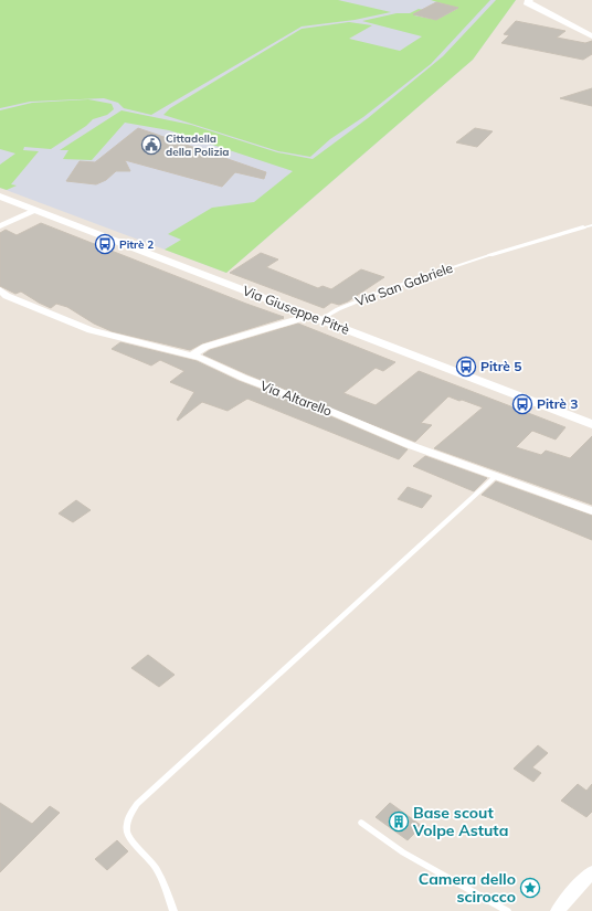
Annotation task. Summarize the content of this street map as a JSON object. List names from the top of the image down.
{
  "streets": {
    "street": ["Via San Gabriele", "Via Giuseppe Pitrè", "Via Altarello"]
  },
  "crossings": [
    ["Via San Gabriele", "Via Giuseppe Pitrè"],
    ["Via San Gabriele", "Via Altarello"]
  ],
  "places": {
    "public building": ["Cittadella della Polizia"],
    "bus stop": ["Pitrè 2", "Pitrè 5", "Pitrè 3"],
    "building": ["Base scout Volpe Astuta"],
    "place": ["Camera dello scirocco"]
  }
}
